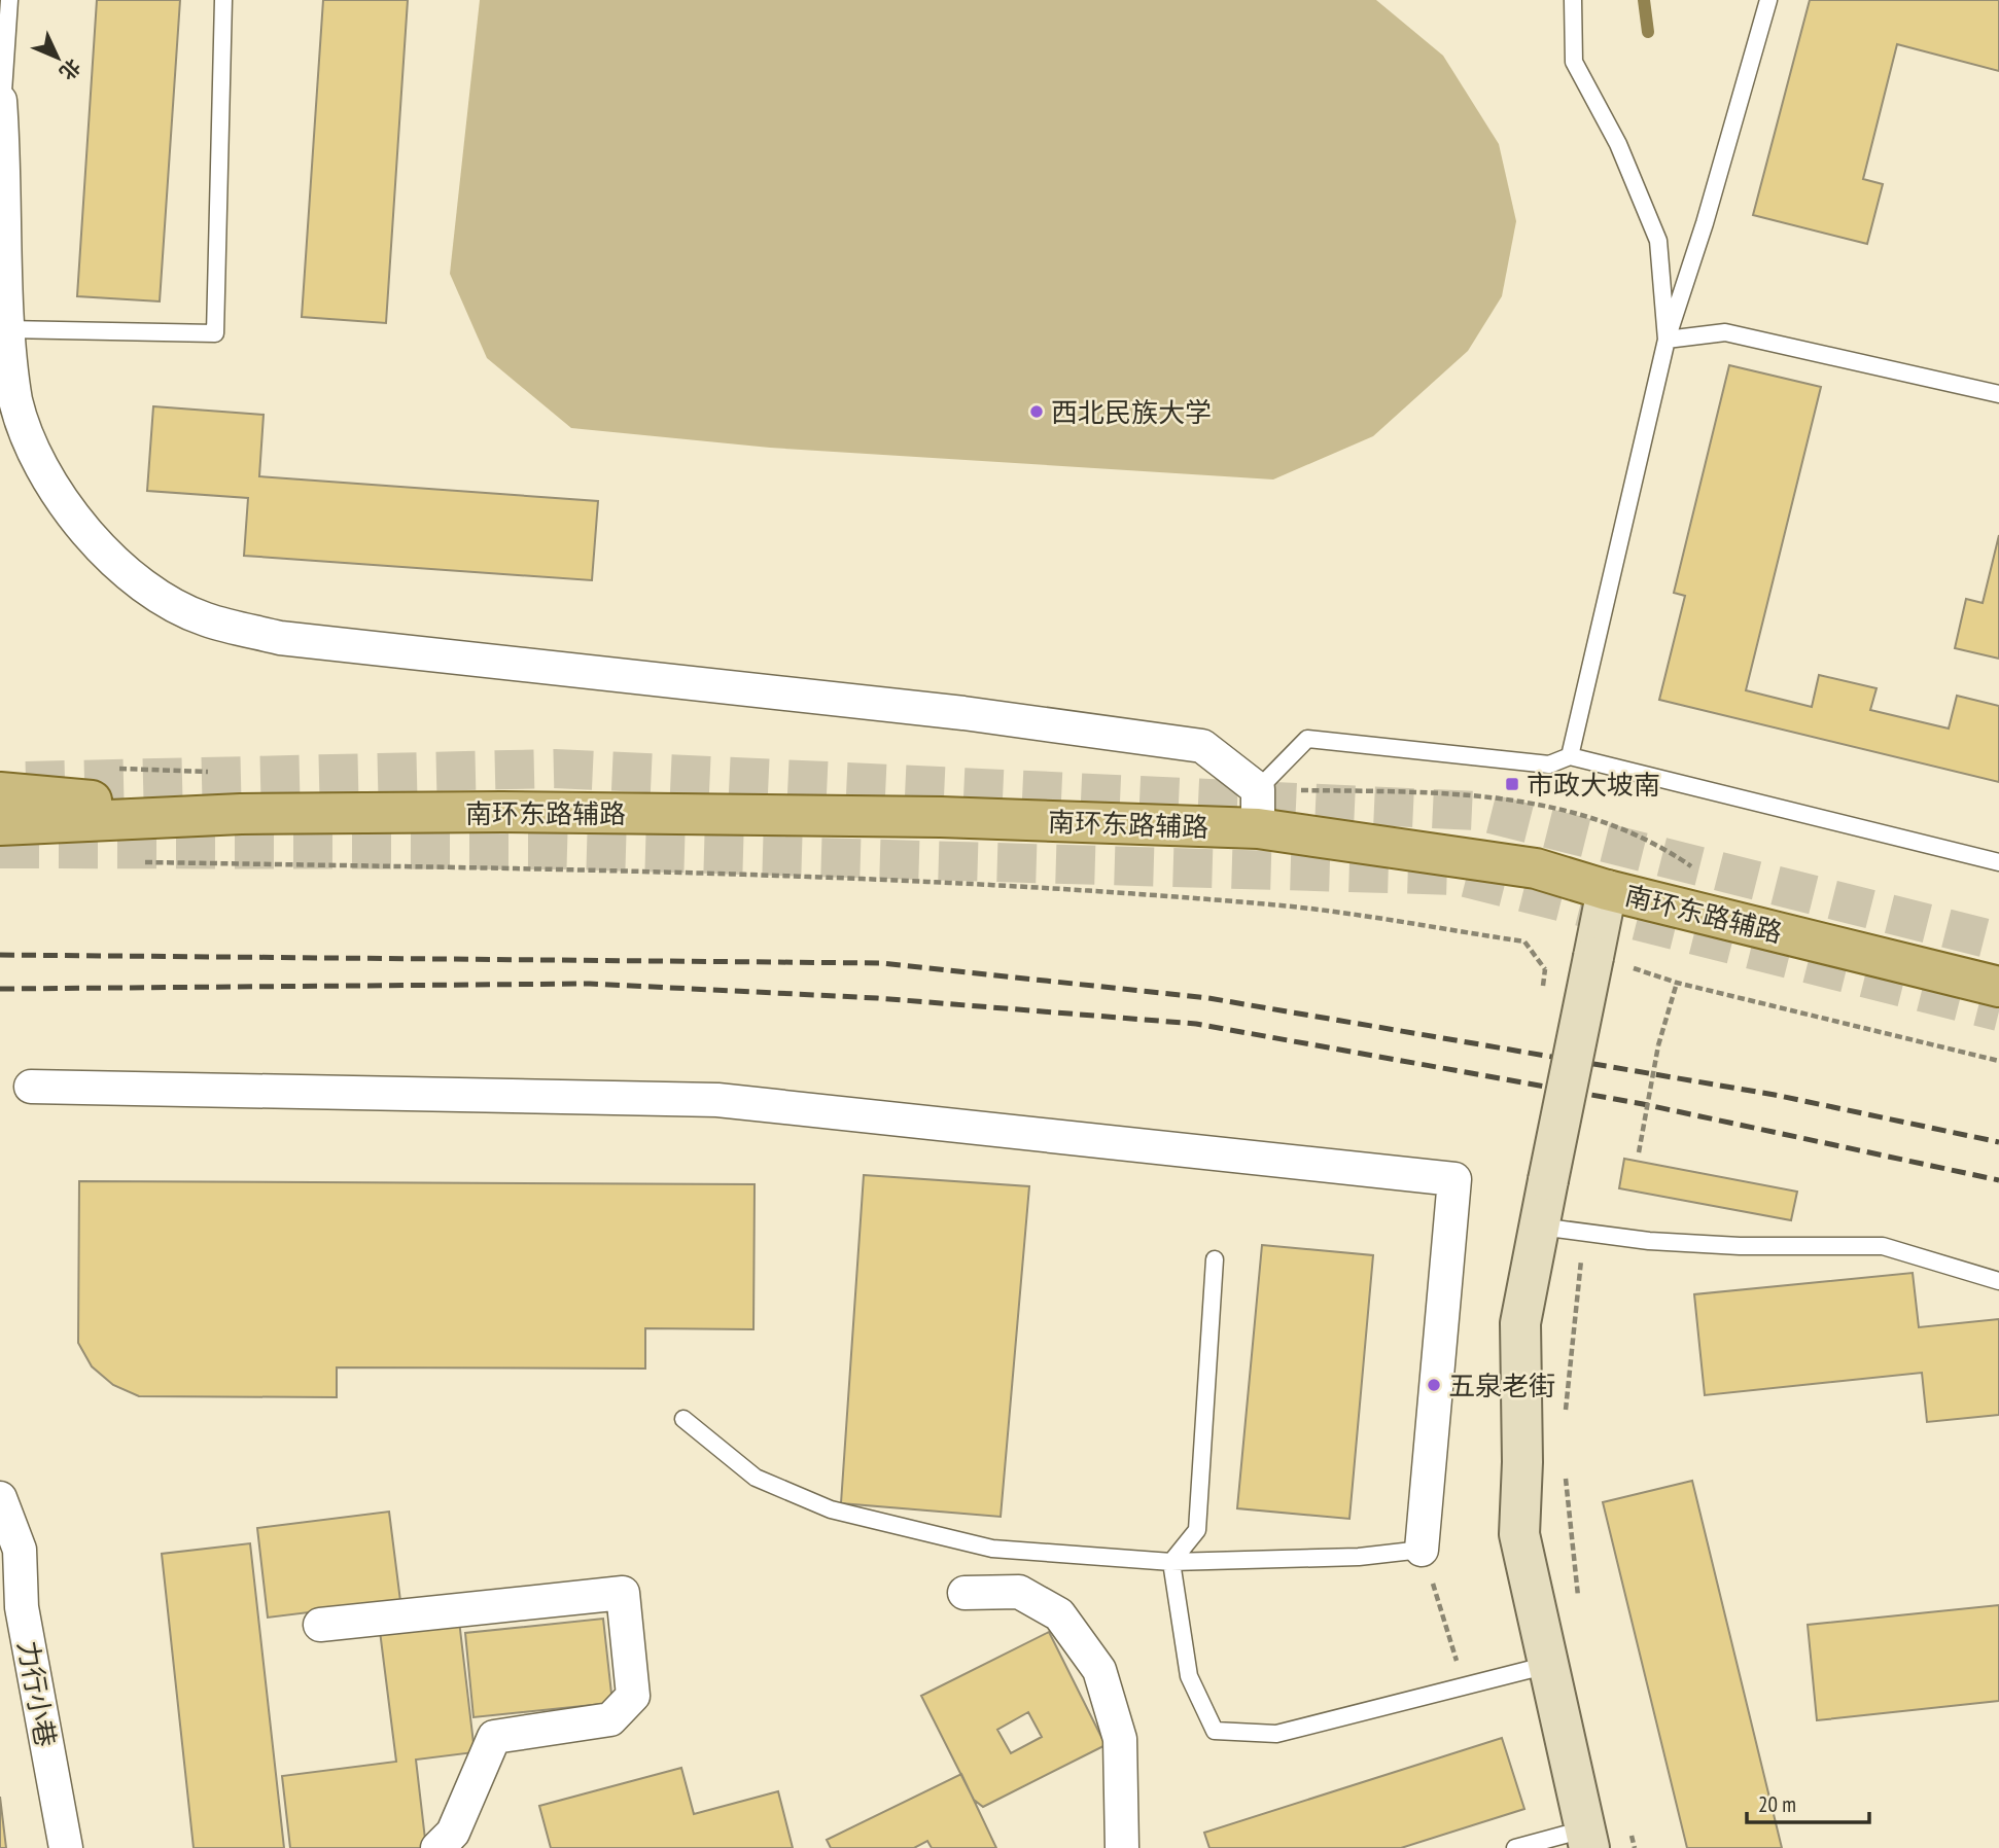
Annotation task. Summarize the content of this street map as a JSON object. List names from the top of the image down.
{
  "streets": {
    "main road": ["南环东路辅路"],
    "street": ["力行小巷"]
  },
  "places": {
    "other": ["西北民族大学", "五泉老街"],
    "transit": ["市政大坡南"]
  },
  "scale_bar": "20 m",
  "north": "bottom right"
}
